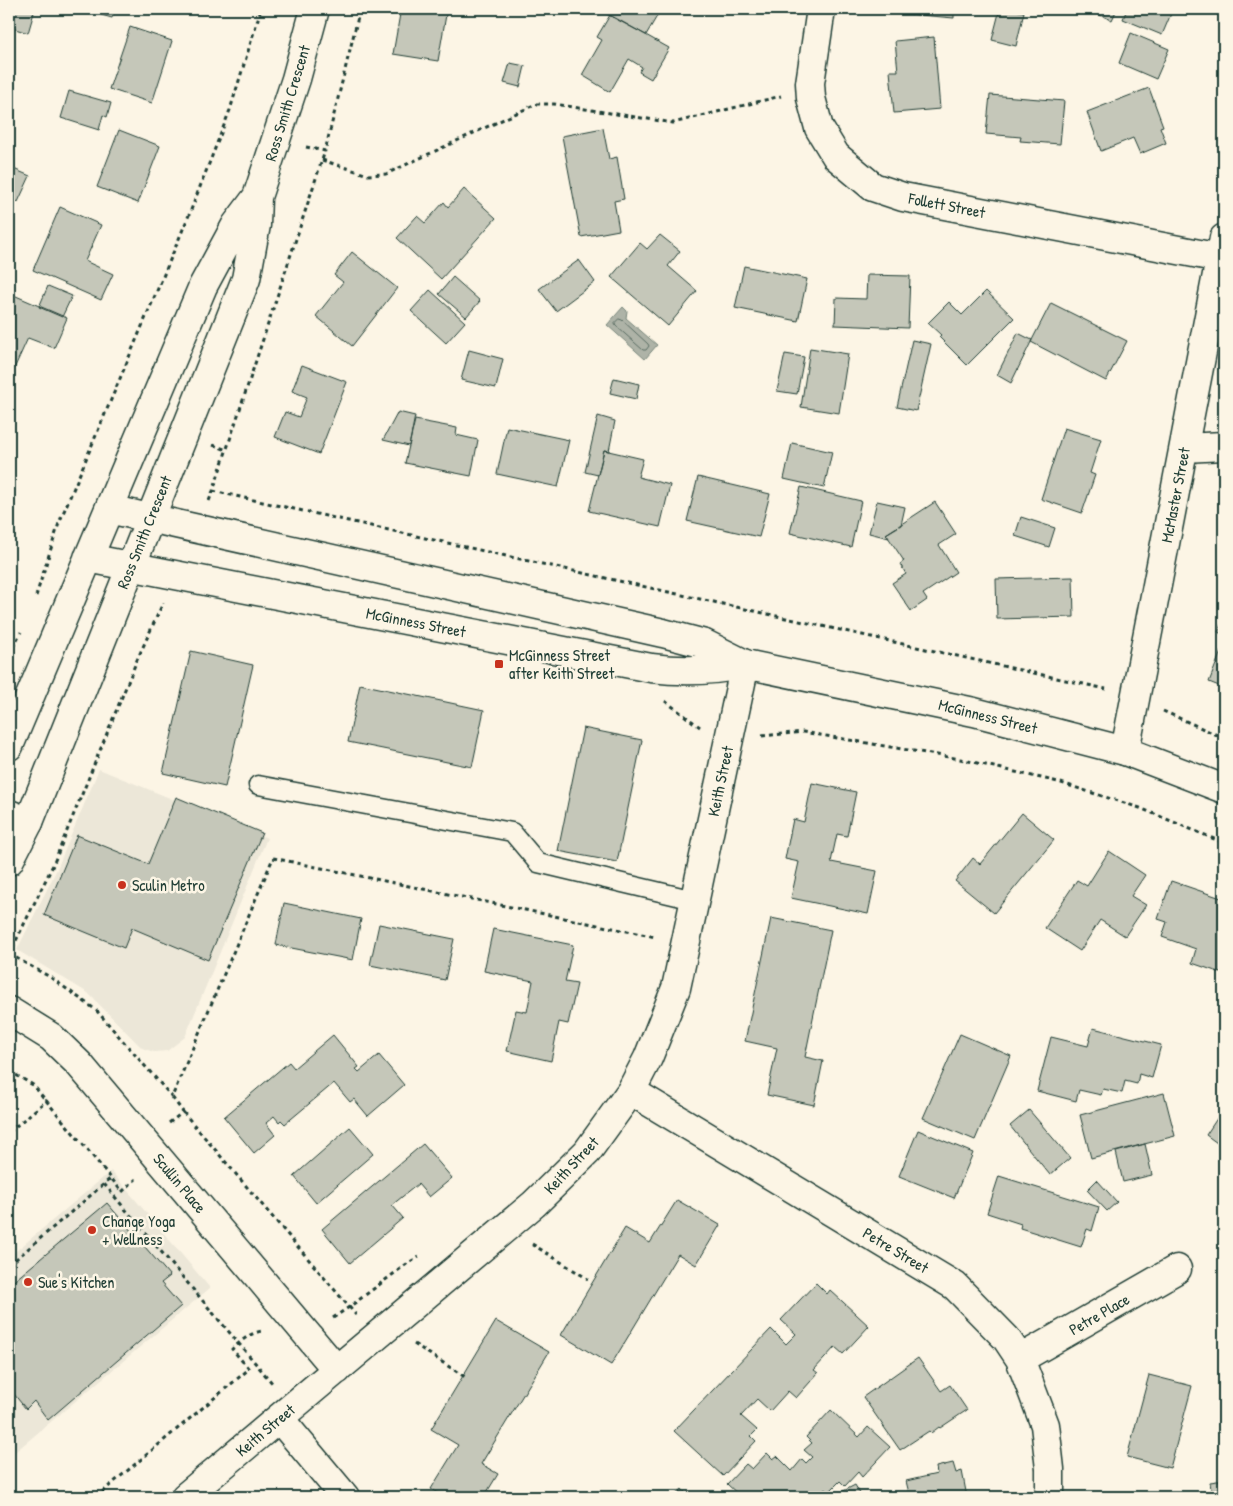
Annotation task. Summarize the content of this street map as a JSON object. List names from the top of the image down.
{
  "streets": {
    "street": [
      "Ross Smith Crescent",
      "Follett Street",
      "McMaster Street",
      "McGinness Street",
      "Keith Street",
      "Scullin Place",
      "Petre Street",
      "Petre Place"
    ]
  },
  "crossings": [
    ["Ross Smith Crescent", "McGinness Street"],
    ["Follett Street", "McMaster Street"],
    ["McMaster Street", "McGinness Street"],
    ["McGinness Street", "Keith Street"],
    ["Keith Street", "Scullin Place"],
    ["Keith Street", "Petre Street"],
    ["Petre Street", "Petre Place"]
  ],
  "places": {
    "transit": ["McGinness Street after Keith Street"],
    "other": ["Sculin Metro", "Change Yoga + Wellness", "Sue's Kitchen"]
  }
}
